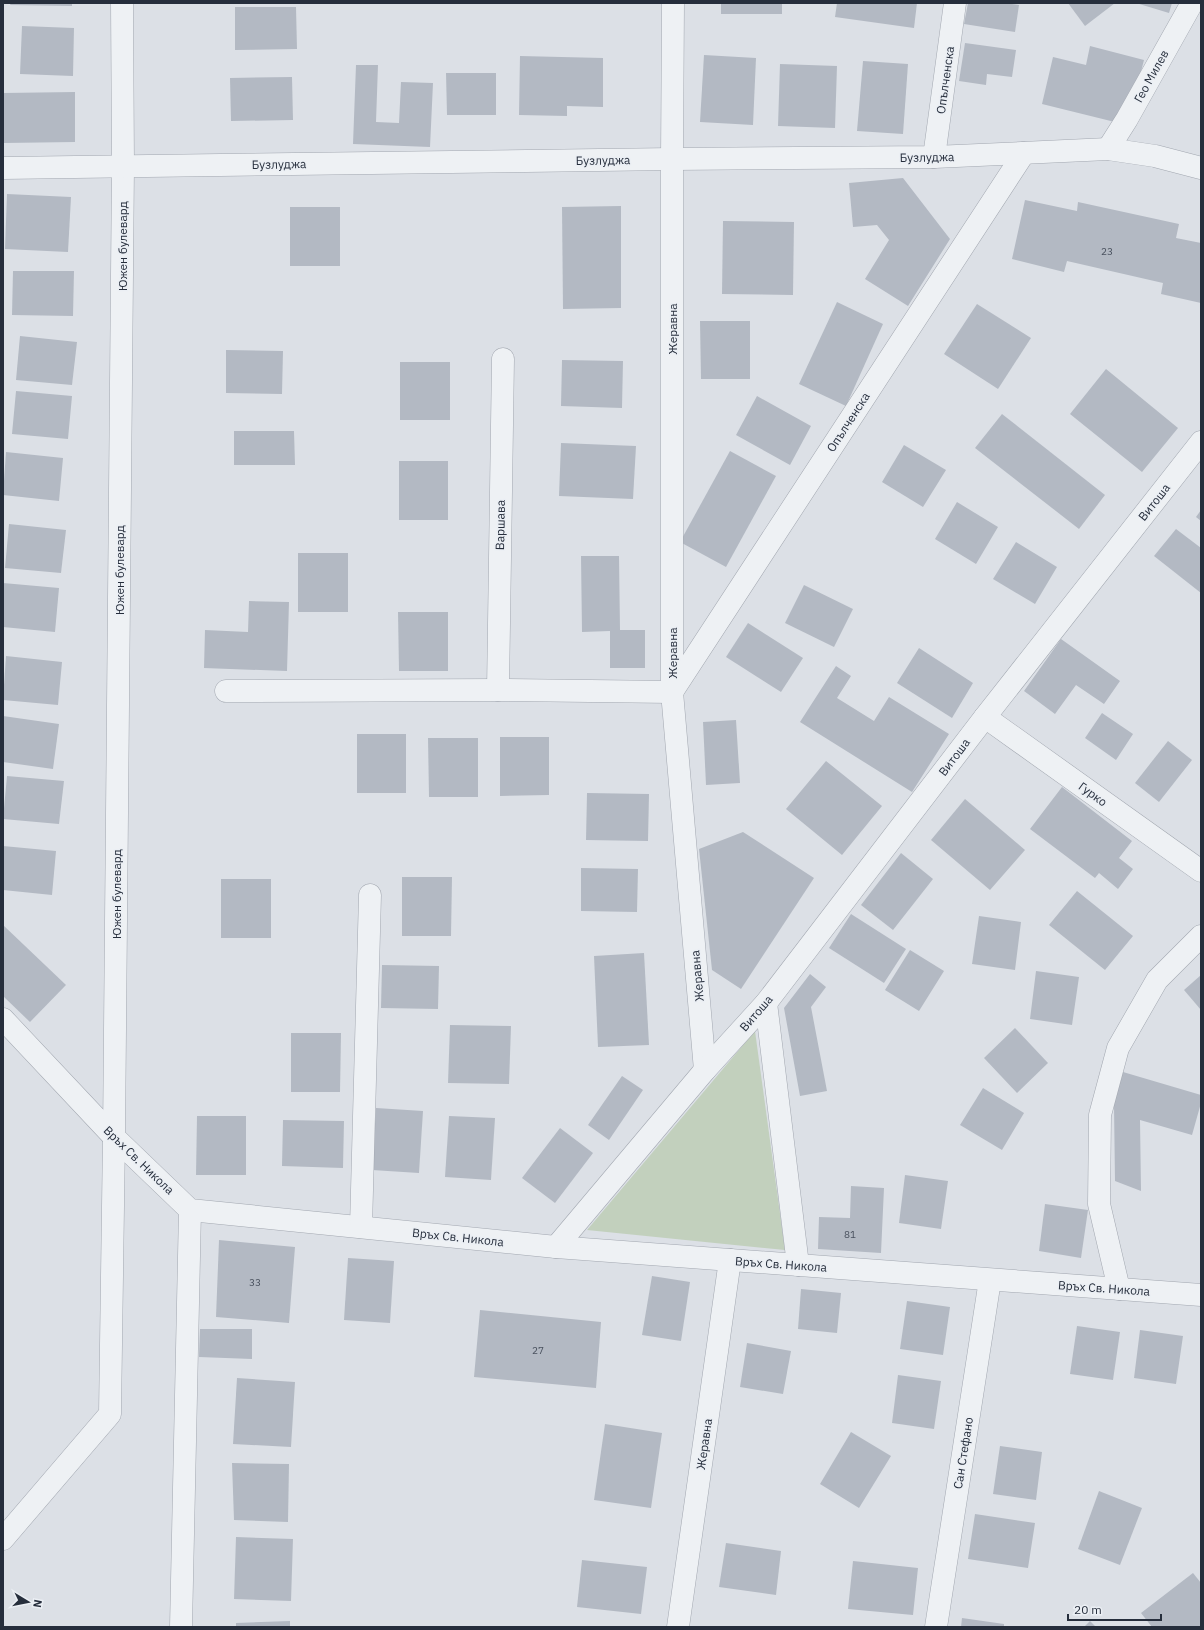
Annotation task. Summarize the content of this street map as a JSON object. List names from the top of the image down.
{
  "streets": {
    "street": [
      "Гео Милев",
      "Опълченска",
      "Бузлуджа",
      "Южен булевард",
      "Жеравна",
      "Витоша",
      "Варшава",
      "Гурко",
      "Връх Св. Никола",
      "Сан Стефано"
    ]
  },
  "crossings": [
    ["Гео Милев", "Бузлуджа"],
    ["Опълченска", "Бузлуджа"],
    ["Опълченска", "Жеравна"],
    ["Бузлуджа", "Южен булевард"],
    ["Бузлуджа", "Жеравна"],
    ["Южен булевард", "Връх Св. Никола"],
    ["Жеравна", "Витоша"],
    ["Жеравна", "Връх Св. Никола"],
    ["Витоша", "Гурко"],
    ["Връх Св. Никола", "Сан Стефано"]
  ],
  "house_numbers": [
    "23",
    "81",
    "33",
    "27"
  ],
  "scale_bar": "20 m",
  "north": "right"
}
